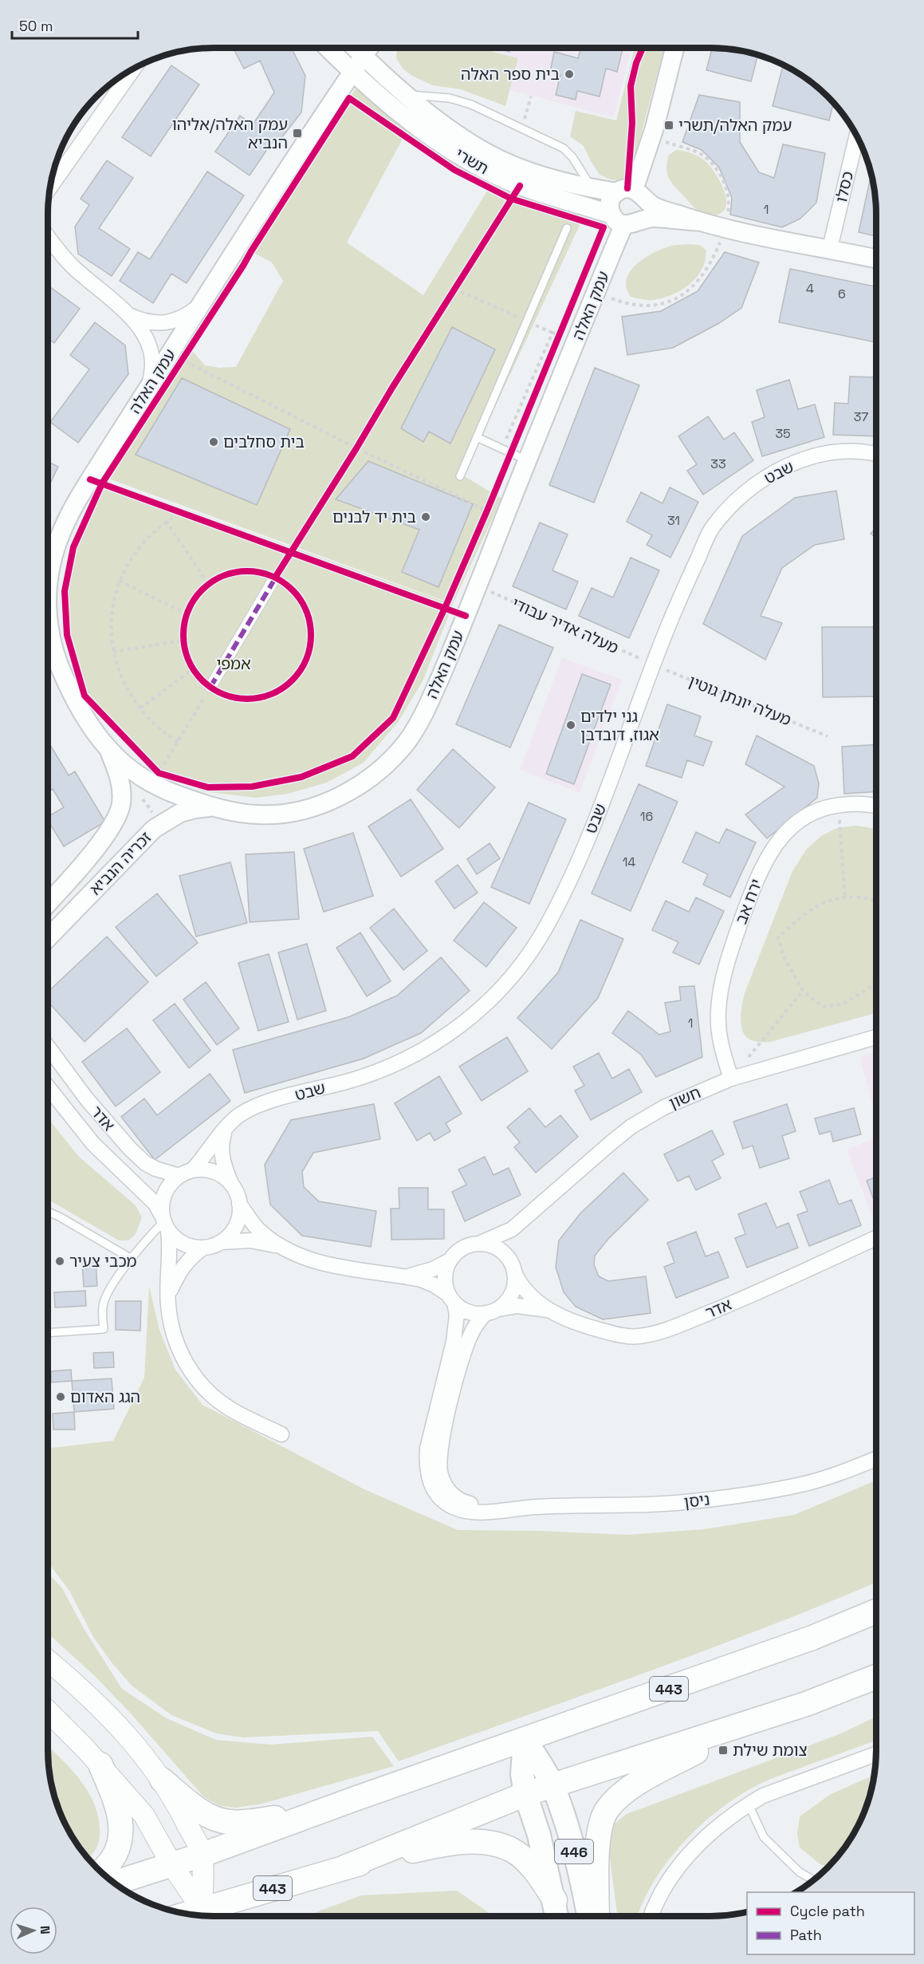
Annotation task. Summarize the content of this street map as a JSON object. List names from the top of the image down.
{
  "streets": {
    "highway": ["443"],
    "main road": ["446"],
    "street": [
      "תשרי",
      "כסלו",
      "עמק האלה",
      "שבט",
      "זכריה הנביא",
      "ירח אב",
      "חשון",
      "אדר",
      "ניסן"
    ],
    "path": ["מעלה אדיר עבודי", "מעלה יונתן גוטין"]
  },
  "crossings": [
    ["תשרי", "כסלו"],
    ["תשרי", "עמק האלה"],
    ["עמק האלה", "מעלה אדיר עבודי"],
    ["עמק האלה", "זכריה הנביא"],
    ["שבט", "מעלה אדיר עבודי"],
    ["שבט", "מעלה יונתן גוטין"],
    ["שבט", "אדר"],
    ["מעלה אדיר עבודי", "מעלה יונתן גוטין"],
    ["ירח אב", "חשון"],
    ["חשון", "אדר"],
    ["חשון", "ניסן"],
    ["אדר", "ניסן"],
    ["443", "446"]
  ],
  "parks": ["אמפי"],
  "places": {
    "other": [
      "בית ספר האלה",
      "בית סחלבים",
      "בית יד לבנים",
      "גני ילדים אגוז, דובדבן",
      "מכבי צעיר",
      "הגג האדום"
    ],
    "transit": ["עמק האלה/תשרי", "עמק האלה/אליהו הנביא", "צומת שילת"]
  },
  "house_numbers": [
    "1",
    "4",
    "6",
    "37",
    "35",
    "33",
    "31",
    "16",
    "14",
    "1"
  ],
  "legend": ["Cycle path", "Path"],
  "scale_bar": "50 m",
  "north": "right"
}
